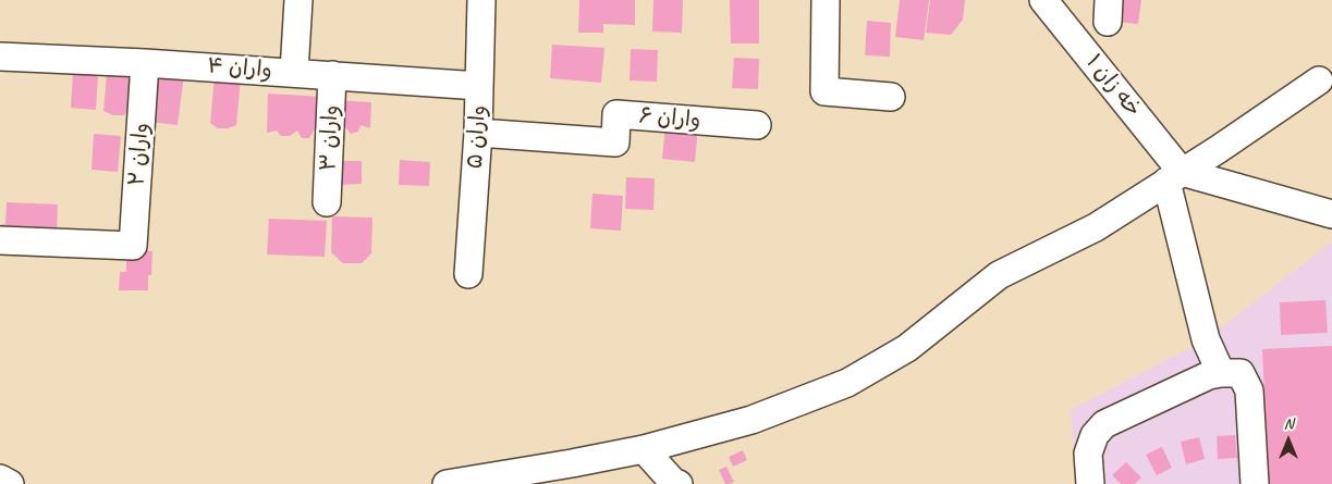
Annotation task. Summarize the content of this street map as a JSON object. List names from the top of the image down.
{
  "streets": {
    "street": [
      "واران ۴",
      "خه زان ۱",
      "واران ۶",
      "واران ۵",
      "واران ۳",
      "واران ۲"
    ]
  },
  "crossings": [
    ["واران ۴", "واران ۵"],
    ["واران ۴", "واران ۳"],
    ["واران ۴", "واران ۲"],
    ["واران ۶", "واران ۵"]
  ],
  "north": "top"
}
